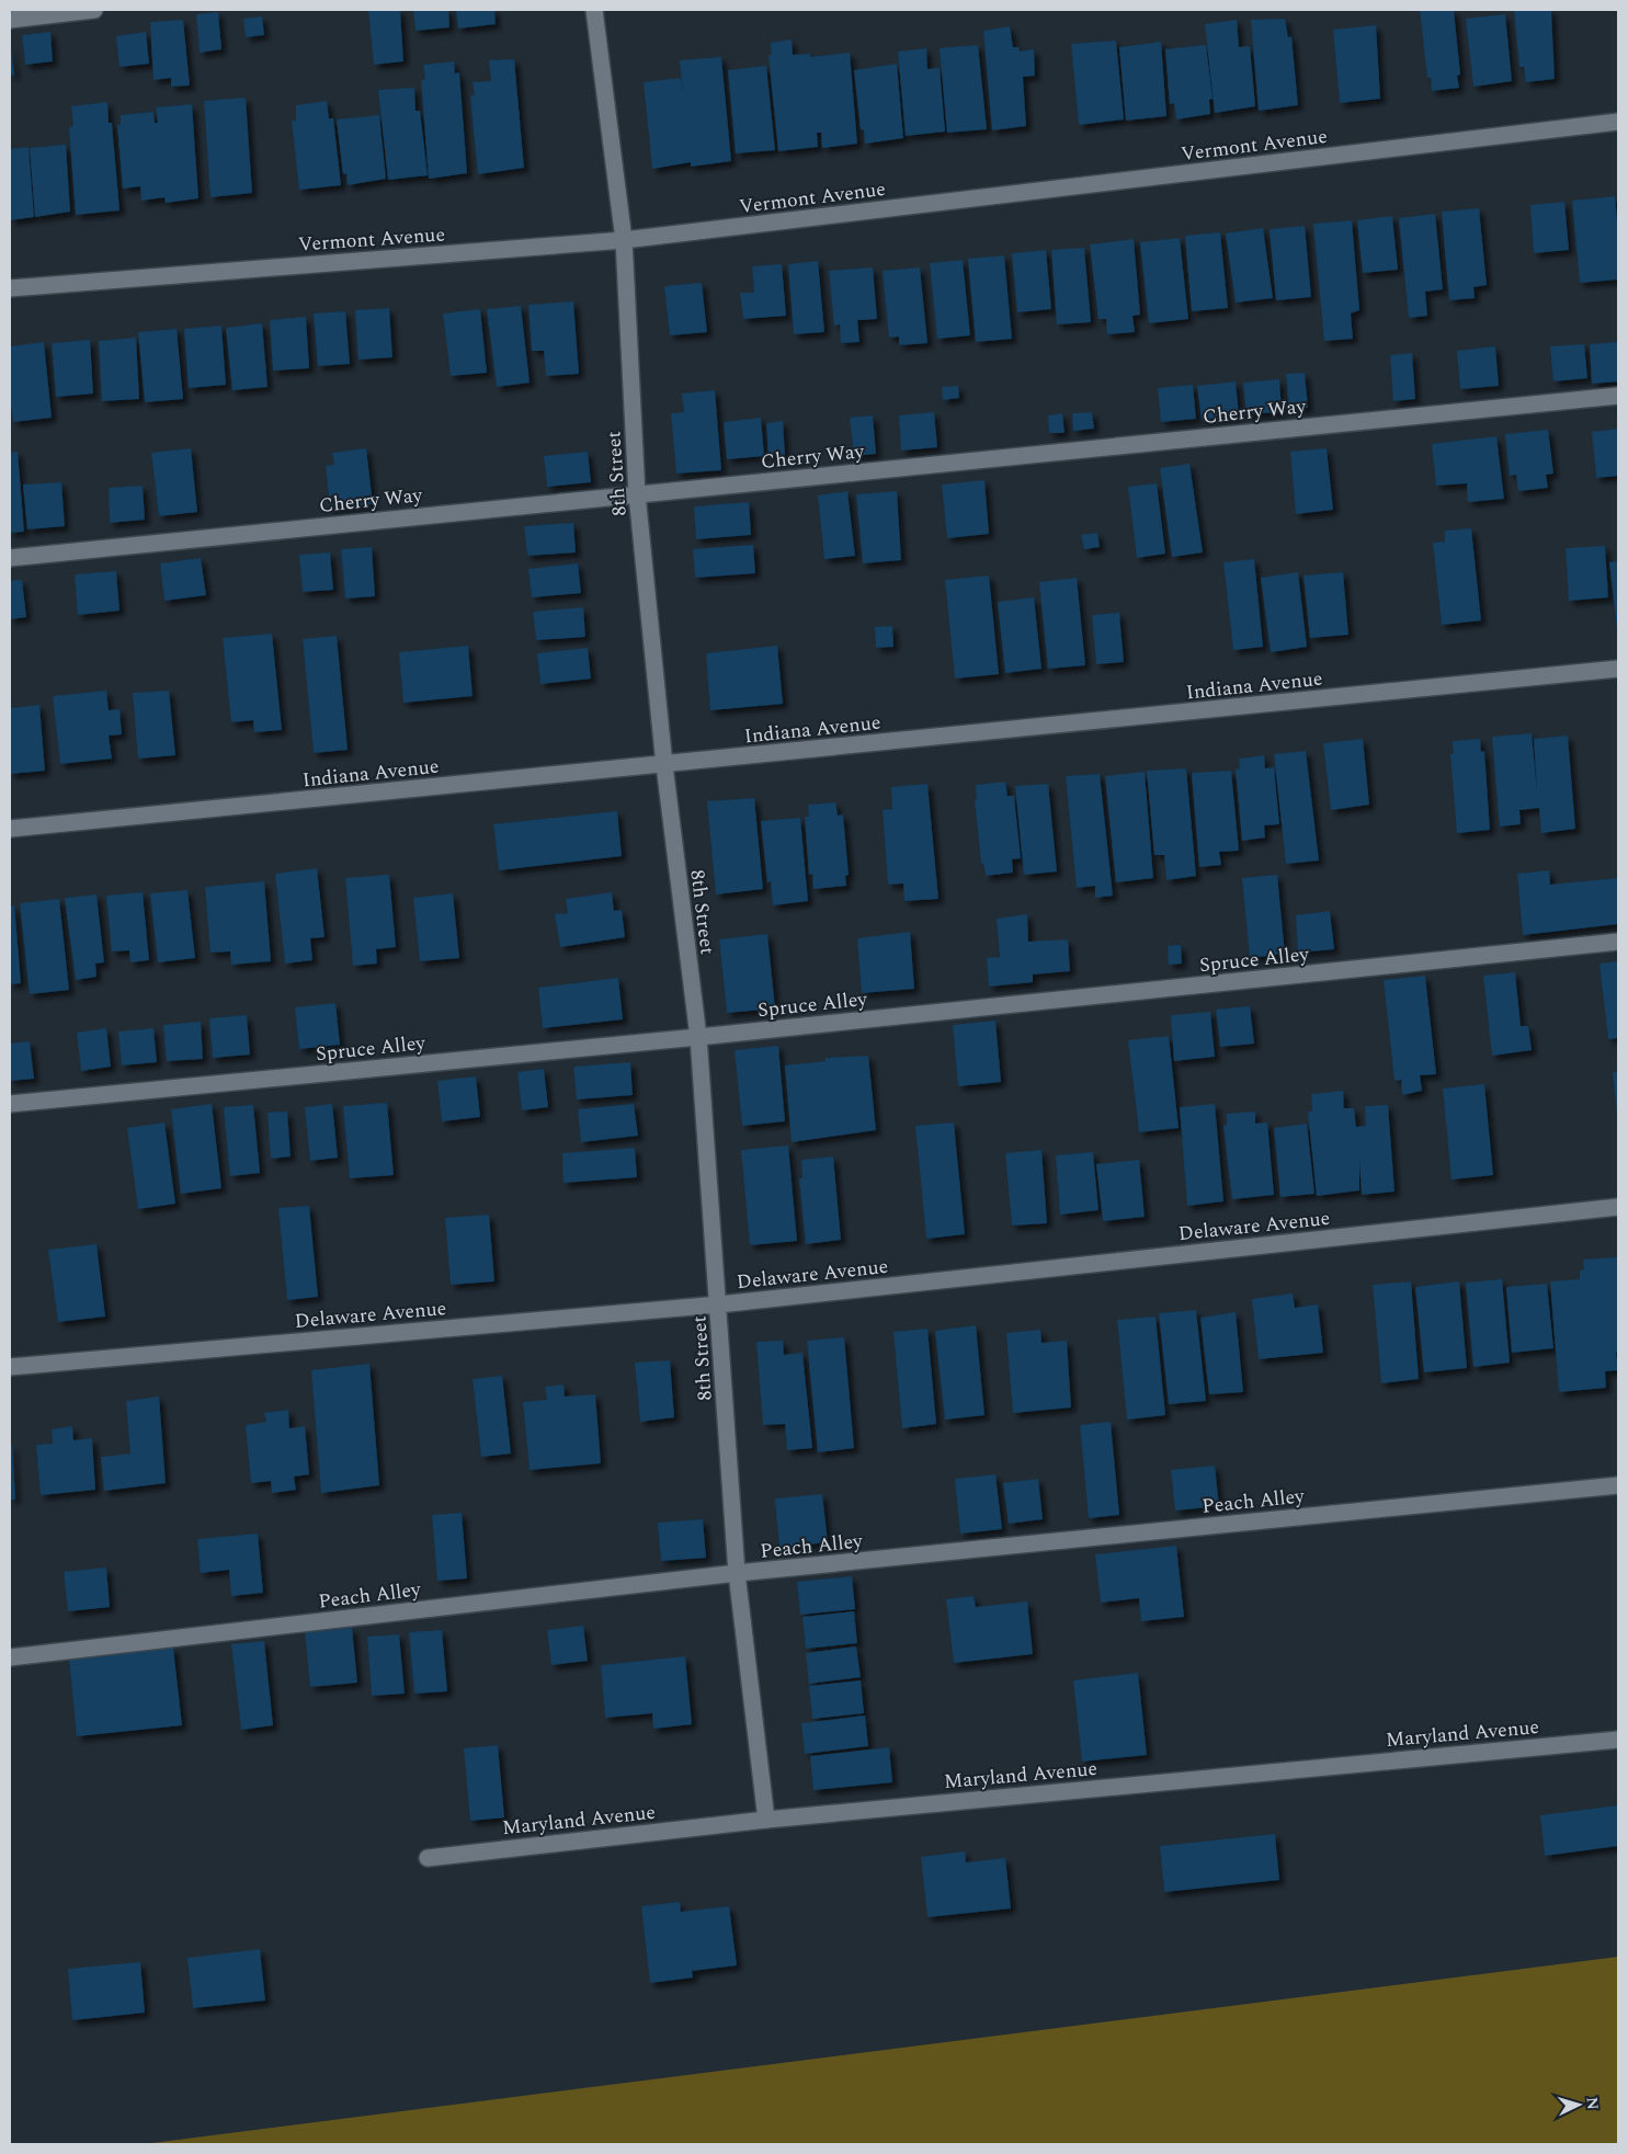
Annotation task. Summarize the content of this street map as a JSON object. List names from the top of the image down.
{
  "streets": {
    "street": [
      "Vermont Avenue",
      "Cherry Way",
      "8th Street",
      "Indiana Avenue",
      "Spruce Alley",
      "Delaware Avenue",
      "Peach Alley",
      "Maryland Avenue"
    ]
  },
  "crossings": [
    ["Vermont Avenue", "8th Street"],
    ["Cherry Way", "8th Street"],
    ["8th Street", "Indiana Avenue"],
    ["8th Street", "Spruce Alley"],
    ["8th Street", "Delaware Avenue"],
    ["8th Street", "Peach Alley"],
    ["8th Street", "Maryland Avenue"]
  ],
  "north": "right"
}
